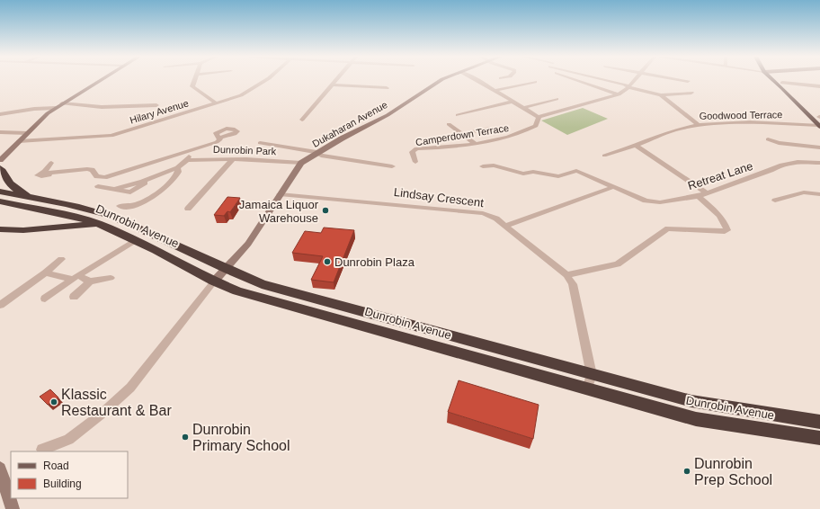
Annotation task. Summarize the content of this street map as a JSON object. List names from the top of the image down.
{
  "streets": {
    "highway": ["Dunrobin Avenue"],
    "street": [
      "Hilary Avenue",
      "Goodwood Terrace",
      "Dukaharan Avenue",
      "Camperdown Terrace",
      "Dunrobin Park",
      "Retreat Lane",
      "Lindsay Crescent"
    ]
  },
  "crossings": [
    ["Dukaharan Avenue", "Dunrobin Park"],
    ["Dukaharan Avenue", "Lindsay Crescent"],
    ["Lindsay Crescent", "Dunrobin Avenue"]
  ],
  "places": [
    "Jamaica Liquor Warehouse",
    "Dunrobin Plaza",
    "Klassic Restaurant & Bar",
    "Dunrobin Primary School",
    "Dunrobin Prep School"
  ],
  "legend": ["Road", "Building"]
}
